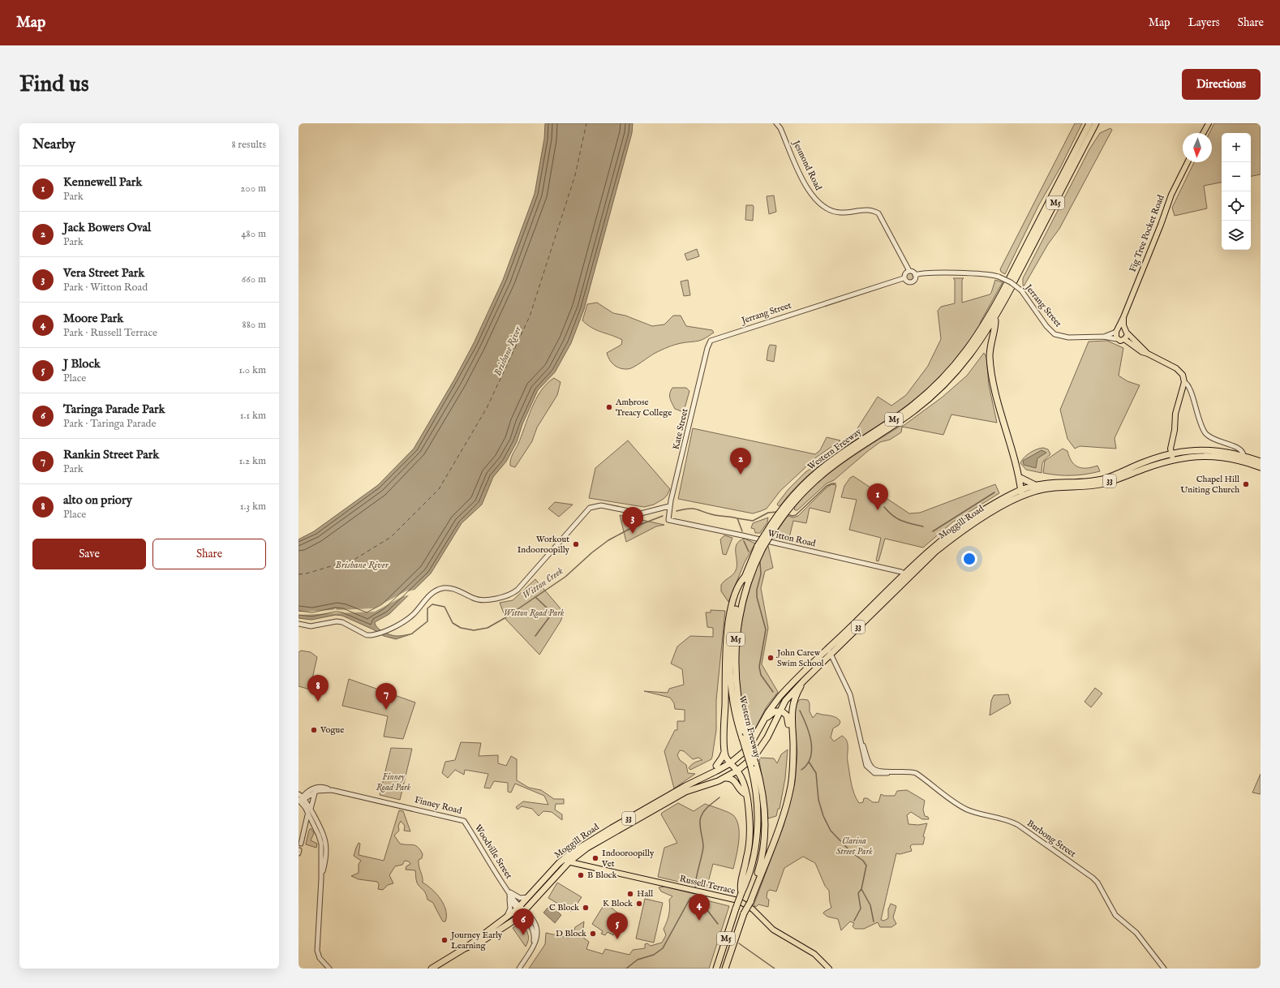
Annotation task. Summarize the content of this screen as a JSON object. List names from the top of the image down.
{
  "streets": {
    "highway": [
      "M5",
      "Western Freeway",
      "33",
      "Moggill Road"
    ],
    "main road": ["Fig Tree Pocket Road", "Russell Terrace"],
    "street": [
      "Jesmond Road",
      "Jerrang Street",
      "Kate Street",
      "Witton Road",
      "Finney Road",
      "Burbong Street",
      "Woodville Street"
    ]
  },
  "crossings": [
    ["Jesmond Road", "Jerrang Street"],
    ["M5", "Western Freeway"],
    ["Fig Tree Pocket Road", "Jerrang Street"],
    ["Jerrang Street", "Kate Street"],
    ["Kate Street", "Witton Road"],
    ["Western Freeway", "Moggill Road"],
    ["Moggill Road", "Witton Road"],
    ["Moggill Road", "Burbong Street"],
    ["Moggill Road", "Woodville Street"],
    ["Moggill Road", "Russell Terrace"],
    ["Finney Road", "Woodville Street"]
  ],
  "water": ["Brisbane River", "Witton Creek"],
  "parks": ["Witton Road Park", "Finney Road Park", "Clarina Street Park"],
  "places": [
    "Ambrose Treacy College",
    "Chapel Hill Uniting Church",
    "Workout Indooroopilly",
    "John Carew Swim School",
    "Vogue",
    "Indooroopilly Vet",
    "B Block",
    "Hall",
    "K Block",
    "C Block",
    "D Block",
    "Journey Early Learning"
  ],
  "north": "bottom",
  "page": {
    "header": "Map",
    "nav": ["Map", "Layers", "Share"],
    "buttons": [
      "Directions",
      ["Save", "Share"]
    ],
    "title": "Find us",
    "heading": ["Nearby", "8 results"],
    "map_buttons": ["+", "−"],
    "list": [
      {
        "mark": "1",
        "name": "Kennewell Park",
        "note": "Park",
        "value": "200 m"
      },
      {
        "mark": "2",
        "name": "Jack Bowers Oval",
        "note": "Park",
        "value": "480 m"
      },
      {
        "mark": "3",
        "name": "Vera Street Park",
        "note": "Park · Witton Road",
        "value": "660 m"
      },
      {
        "mark": "4",
        "name": "Moore Park",
        "note": "Park · Russell Terrace",
        "value": "880 m"
      },
      {
        "mark": "5",
        "name": "J Block",
        "note": "Place",
        "value": "1.0 km"
      },
      {
        "mark": "6",
        "name": "Taringa Parade Park",
        "note": "Park · Taringa Parade",
        "value": "1.1 km"
      },
      {
        "mark": "7",
        "name": "Rankin Street Park",
        "note": "Park",
        "value": "1.2 km"
      },
      {
        "mark": "8",
        "name": "alto on priory",
        "note": "Place",
        "value": "1.3 km"
      }
    ],
    "pins": [
      "2",
      "1",
      "3",
      "8",
      "7",
      "4",
      "6",
      "5"
    ]
  }
}
